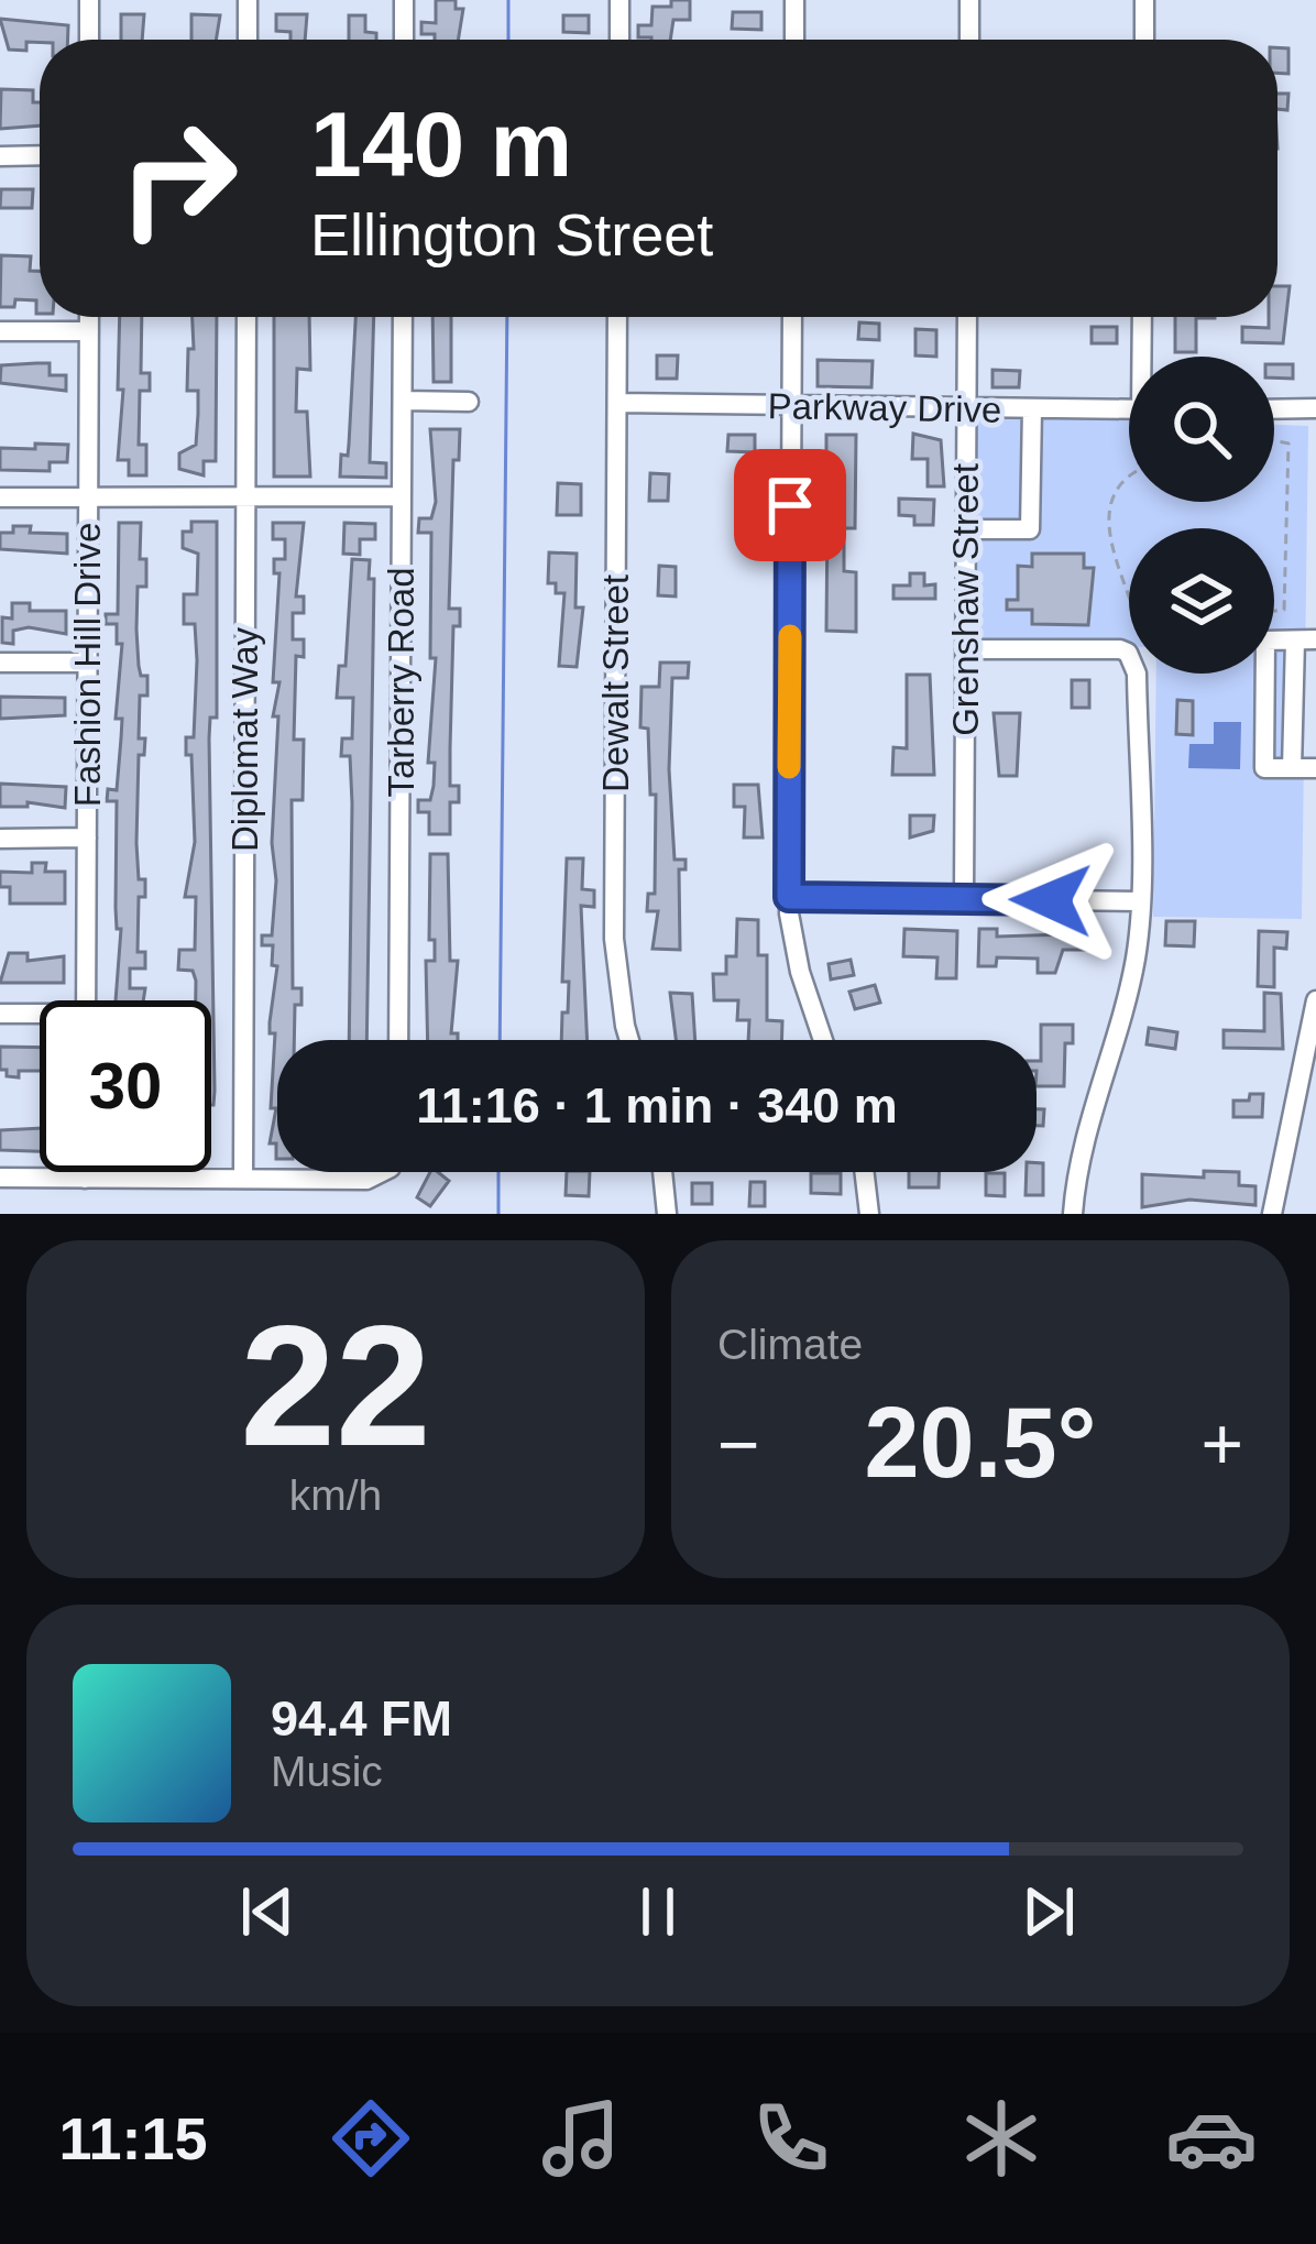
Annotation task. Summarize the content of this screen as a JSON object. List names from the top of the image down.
{
  "streets": {
    "street": [
      "Parkway Drive",
      "Grenshaw Street",
      "Fashion Hill Drive",
      "Tarberry Road",
      "Dewalt Street",
      "Diplomat Way"
    ]
  },
  "crossings": [
    ["Parkway Drive", "Grenshaw Street"],
    ["Parkway Drive", "Dewalt Street"]
  ],
  "page": {
    "turn": ["140 m", "Ellington Street"],
    "limit": "30",
    "trip": "11:16 · 1 min · 340 m",
    "tile": [
      ["22", "km/h"],
      "Climate"
    ],
    "heat": ["−", "20.5°", "+"],
    "song": ["94.4 FM", "Music"],
    "tabs": "11:15"
  }
}
